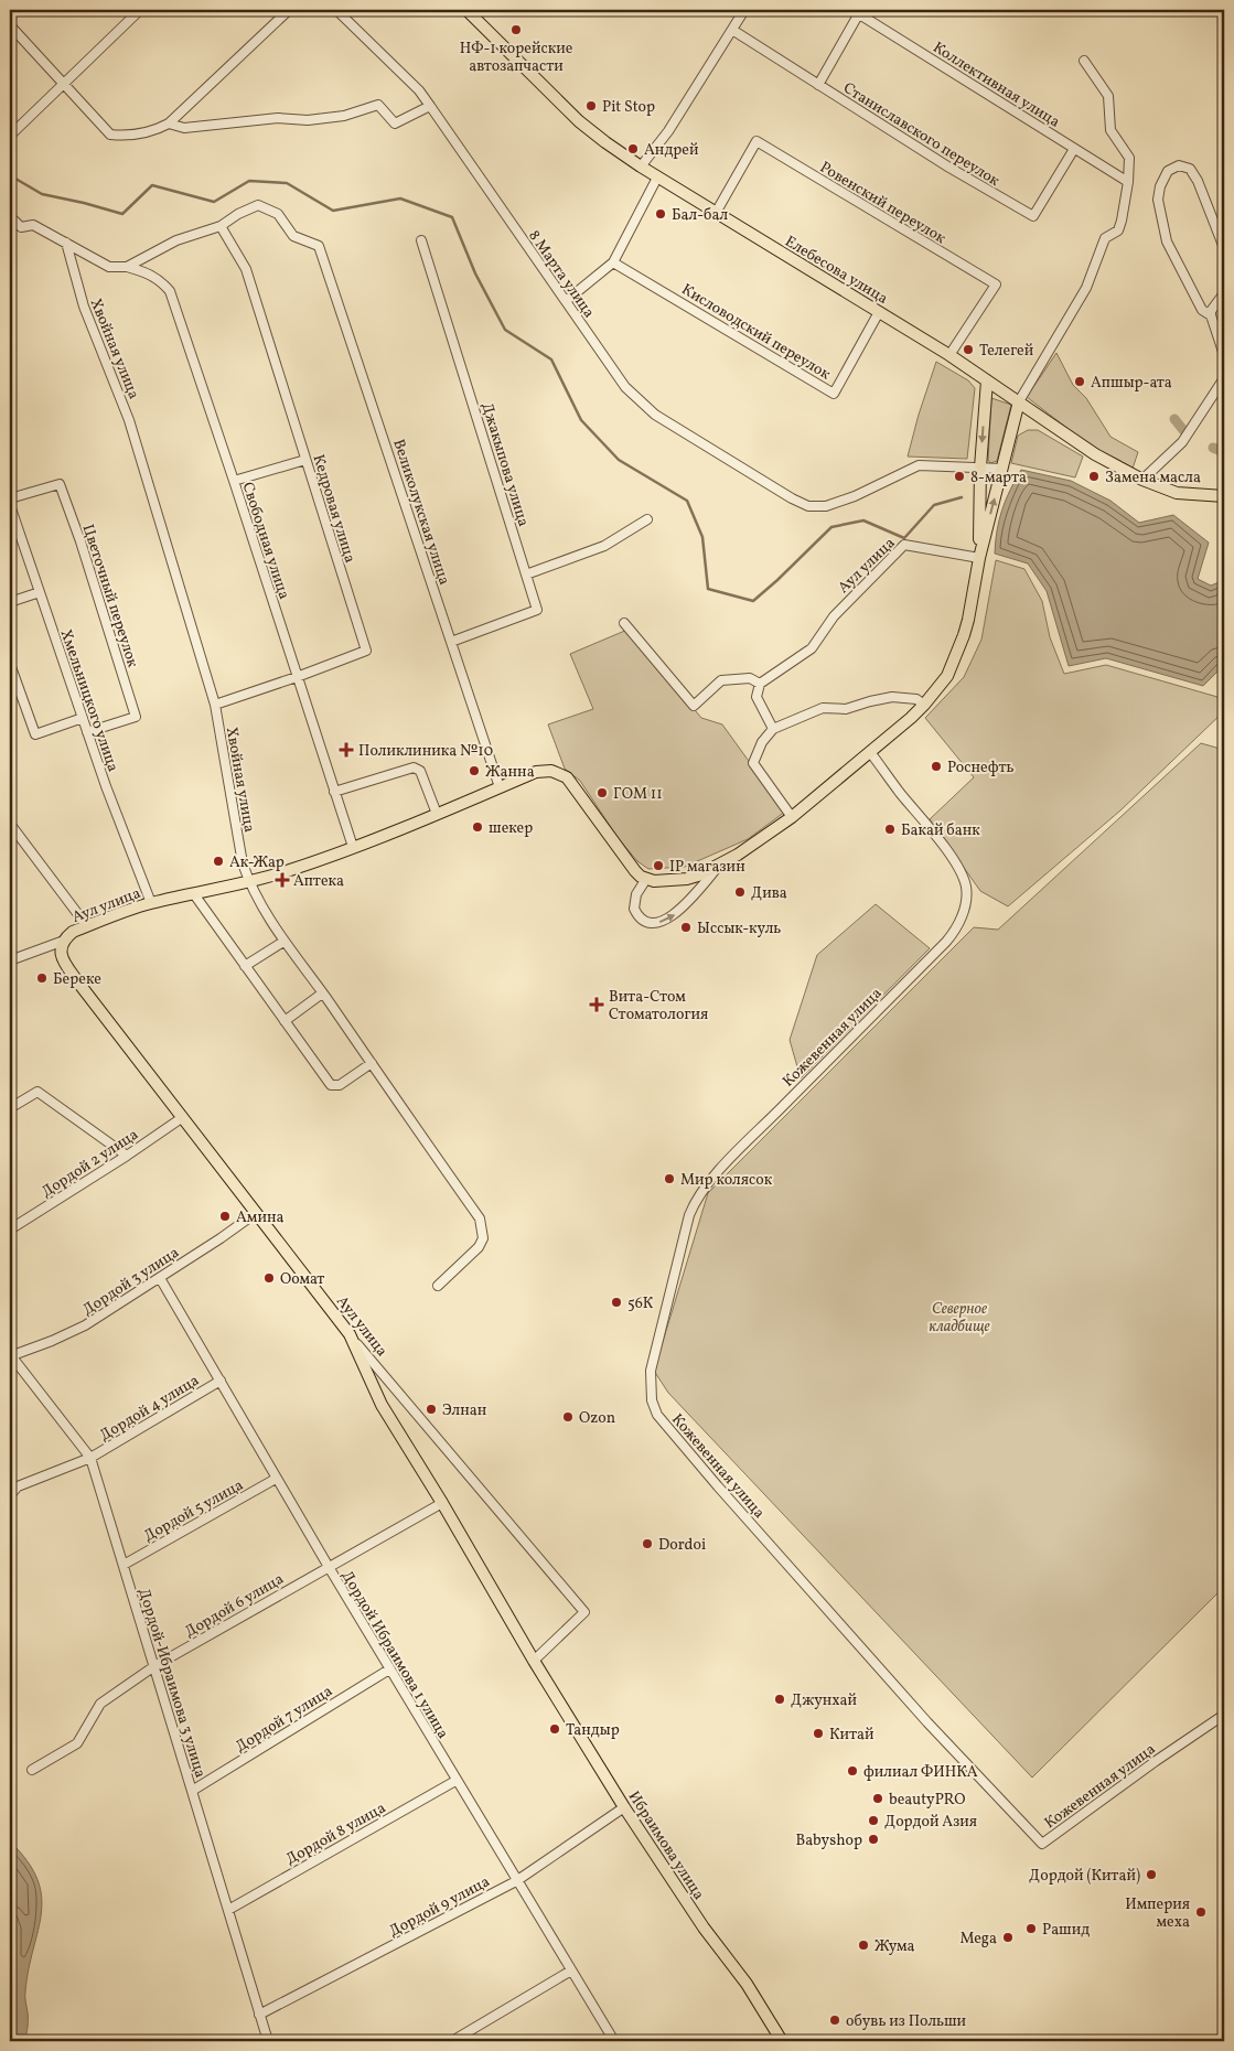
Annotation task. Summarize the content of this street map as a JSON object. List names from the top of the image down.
{
  "streets": {
    "main road": ["Елебесова улица", "Аул улица", "Ибраимова улица"],
    "street": [
      "Коллективная улица",
      "Станиславского переулок",
      "Ровенский переулок",
      "8 Марта улица",
      "Кисловодский переулок",
      "Хвойная улица",
      "Джакыпова улица",
      "Кедровая улица",
      "Великолукская улица",
      "Свободная улица",
      "Цветочный переулок",
      "Хмельницкого улица",
      "Кожевенная улица",
      "Дордой 2 улица",
      "Дордой 3 улица",
      "Дордой 4 улица",
      "Дордой 5 улица",
      "Дордой 6 улица",
      "Дордой Ибраимова 1 улица",
      "Дордой-Ибраимова 3 улица",
      "Дордой 7 улица",
      "Дордой 8 улица",
      "Дордой 9 улица"
    ]
  },
  "crossings": [
    ["Коллективная улица", "Станиславского переулок"],
    ["Ровенский переулок", "Елебесова улица"],
    ["Елебесова улица", "Кисловодский переулок"],
    ["Хвойная улица", "Кедровая улица"],
    ["Хвойная улица", "Аул улица"],
    ["Джакыпова улица", "Великолукская улица"],
    ["Кедровая улица", "Великолукская улица"],
    ["Кедровая улица", "Свободная улица"],
    ["Великолукская улица", "Аул улица"],
    ["Свободная улица", "Аул улица"],
    ["Аул улица", "Хмельницкого улица"],
    ["Аул улица", "Дордой 2 улица"],
    ["Аул улица", "Дордой 3 улица"],
    ["Аул улица", "Ибраимова улица"],
    ["Цветочный переулок", "Хмельницкого улица"],
    ["Дордой 3 улица", "Дордой Ибраимова 1 улица"],
    ["Дордой 3 улица", "Дордой-Ибраимова 3 улица"],
    ["Дордой 4 улица", "Дордой Ибраимова 1 улица"],
    ["Дордой 4 улица", "Дордой-Ибраимова 3 улица"],
    ["Дордой 5 улица", "Дордой Ибраимова 1 улица"],
    ["Дордой 5 улица", "Дордой-Ибраимова 3 улица"],
    ["Дордой 6 улица", "Дордой Ибраимова 1 улица"],
    ["Дордой 6 улица", "Дордой-Ибраимова 3 улица"],
    ["Дордой 6 улица", "Ибраимова улица"],
    ["Дордой Ибраимова 1 улица", "Дордой 7 улица"],
    ["Дордой Ибраимова 1 улица", "Дордой 8 улица"],
    ["Дордой Ибраимова 1 улица", "Дордой 9 улица"],
    ["Дордой-Ибраимова 3 улица", "Дордой 7 улица"],
    ["Дордой-Ибраимова 3 улица", "Дордой 8 улица"],
    ["Дордой-Ибраимова 3 улица", "Дордой 9 улица"],
    ["Ибраимова улица", "Дордой 9 улица"]
  ],
  "parks": ["Северное кладбище"],
  "places": {
    "other": [
      "НФ-1 корейские автозапчасти",
      "Pit Stop",
      "Андрей",
      "Бал-бал",
      "Телегей",
      "Апшыр-ата",
      "8-марта",
      "Замена масла",
      "Роснефть",
      "Жанна",
      "ГОМ 11",
      "шекер",
      "Бакай банк",
      "Ак-Жар",
      "IP магазин",
      "Дива",
      "Ыссык-куль",
      "Береке",
      "Мир колясок",
      "Амина",
      "Оомат",
      "56К",
      "Элнан",
      "Ozon",
      "Dordoi",
      "Джунхай",
      "Тандыр",
      "Китай",
      "филиал ФИНКА",
      "beautyPRO",
      "Дордой Азия",
      "Babyshop",
      "Дордой (Китай)",
      "Империя меха",
      "Рашид",
      "Mega",
      "Жума",
      "обувь из Польши"
    ],
    "health": ["Поликлиника №10", "Аптека", "Вита-Стом Стоматология"]
  }
}
